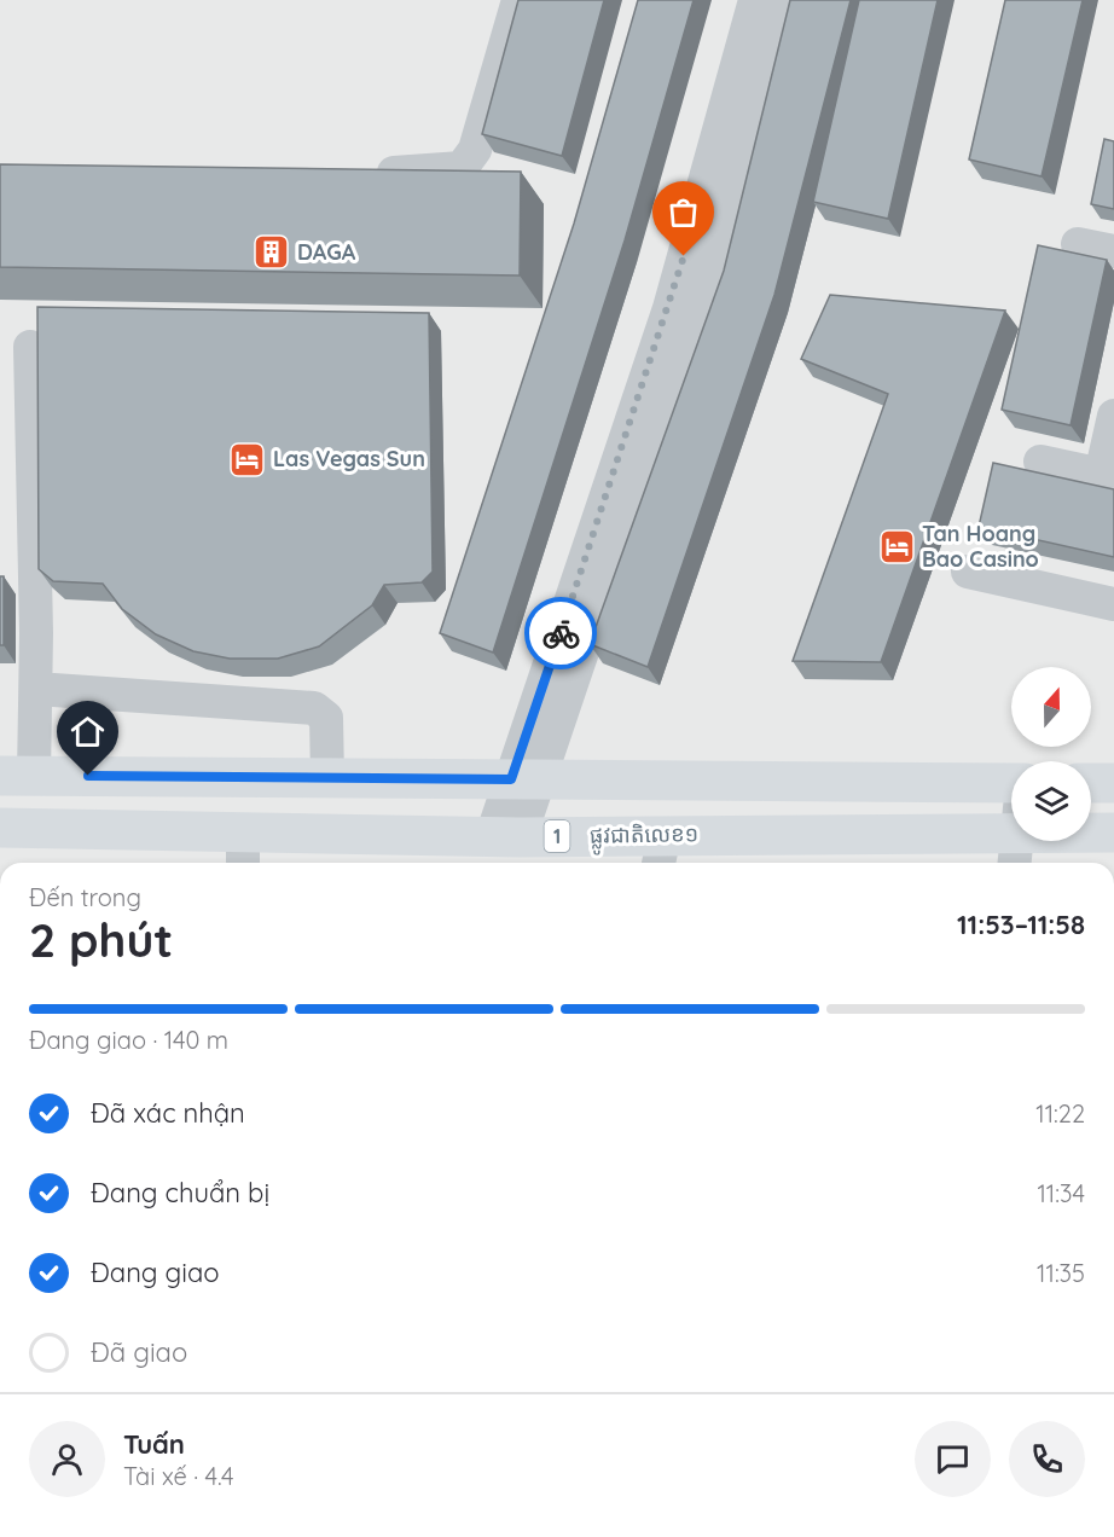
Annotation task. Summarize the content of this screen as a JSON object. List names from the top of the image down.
{
  "streets": {
    "highway": ["ផ្លូវជាតិលេខ១", "1"]
  },
  "places": {
    "building": ["DAGA"],
    "hotel": ["Las Vegas Sun", "Tan Hoang Bao Casino"]
  },
  "north": "top",
  "page": {
    "heading": ["2 phút", "Đến trong", "11:53–11:58"],
    "panel": ["Tuấn", "Tài xế · 4.4"],
    "bar": "Đang giao · 140 m",
    "list": [
      ["Đã xác nhận", "11:22"],
      ["Đang chuẩn bị", "11:34"],
      ["Đang giao", "11:35"],
      "Đã giao"
    ]
  }
}
